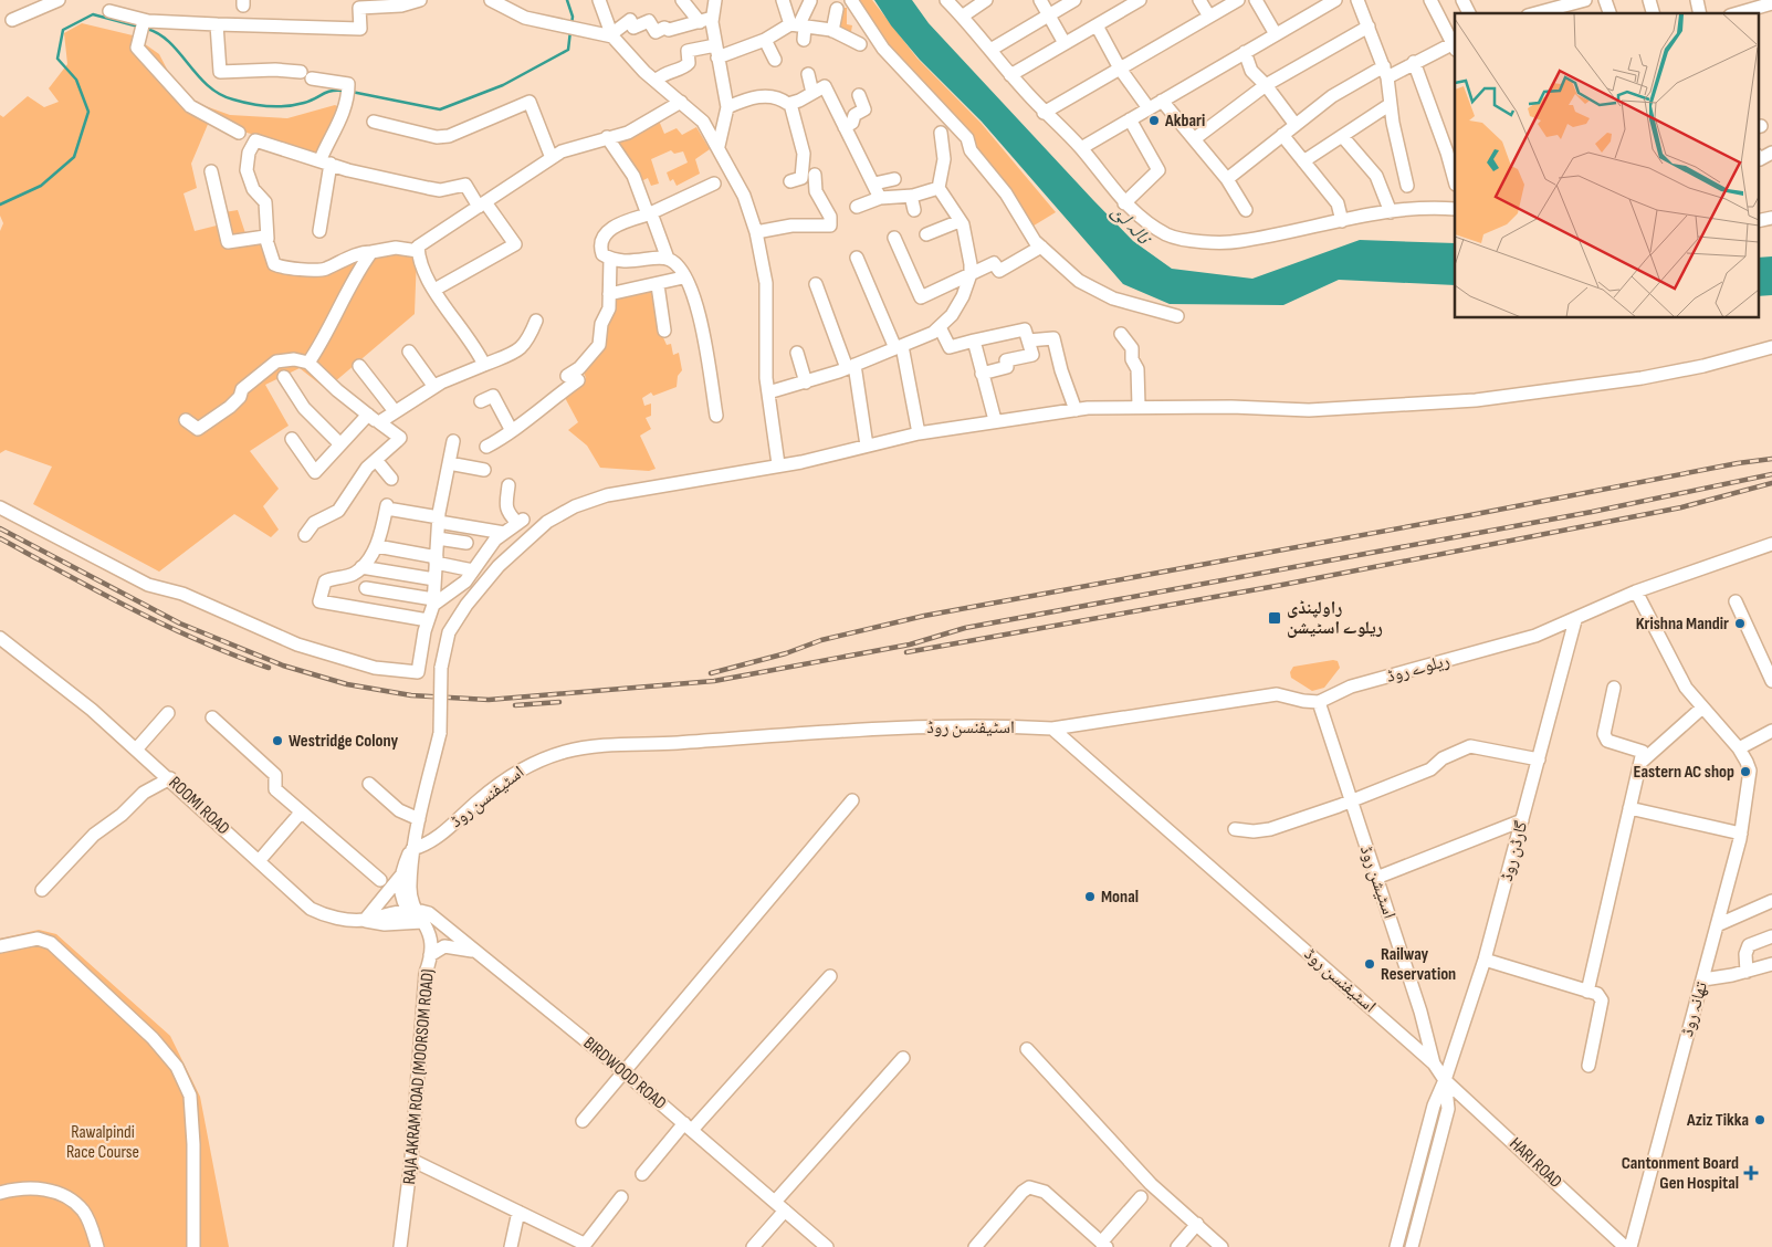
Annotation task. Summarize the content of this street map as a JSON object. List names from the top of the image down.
{
  "streets": {
    "street": [
      "ریلوے روڈ",
      "اسٹیفنسن روڈ",
      "ROOMI ROAD",
      "گارڈن روڈ",
      "اسٹیشن روڈ",
      "تھانہ روڈ",
      "BIRDWOOD ROAD",
      "RAJA AKRAM ROAD (MOORSOM ROAD)",
      "HARI ROAD"
    ]
  },
  "crossings": [
    ["ریلوے روڈ", "گارڈن روڈ"],
    ["ریلوے روڈ", "اسٹیشن روڈ"],
    ["اسٹیفنسن روڈ", "ROOMI ROAD"],
    ["اسٹیفنسن روڈ", "اسٹیشن روڈ"],
    ["اسٹیفنسن روڈ", "BIRDWOOD ROAD"],
    ["اسٹیفنسن روڈ", "RAJA AKRAM ROAD (MOORSOM ROAD)"],
    ["اسٹیفنسن روڈ", "HARI ROAD"],
    ["ROOMI ROAD", "BIRDWOOD ROAD"],
    ["ROOMI ROAD", "RAJA AKRAM ROAD (MOORSOM ROAD)"],
    ["گارڈن روڈ", "HARI ROAD"],
    ["اسٹیشن روڈ", "HARI ROAD"],
    ["BIRDWOOD ROAD", "RAJA AKRAM ROAD (MOORSOM ROAD)"]
  ],
  "water": ["نالہ لئ"],
  "parks": ["Rawalpindi Race Course"],
  "places": {
    "other": [
      "Akbari",
      "Krishna Mandir",
      "Westridge Colony",
      "Eastern AC shop",
      "Monal",
      "Railway Reservation",
      "Aziz Tikka"
    ],
    "transit": ["راولپنڈی ریلوے اسٹیشن"],
    "health": ["Cantonment Board Gen Hospital"]
  }
}
